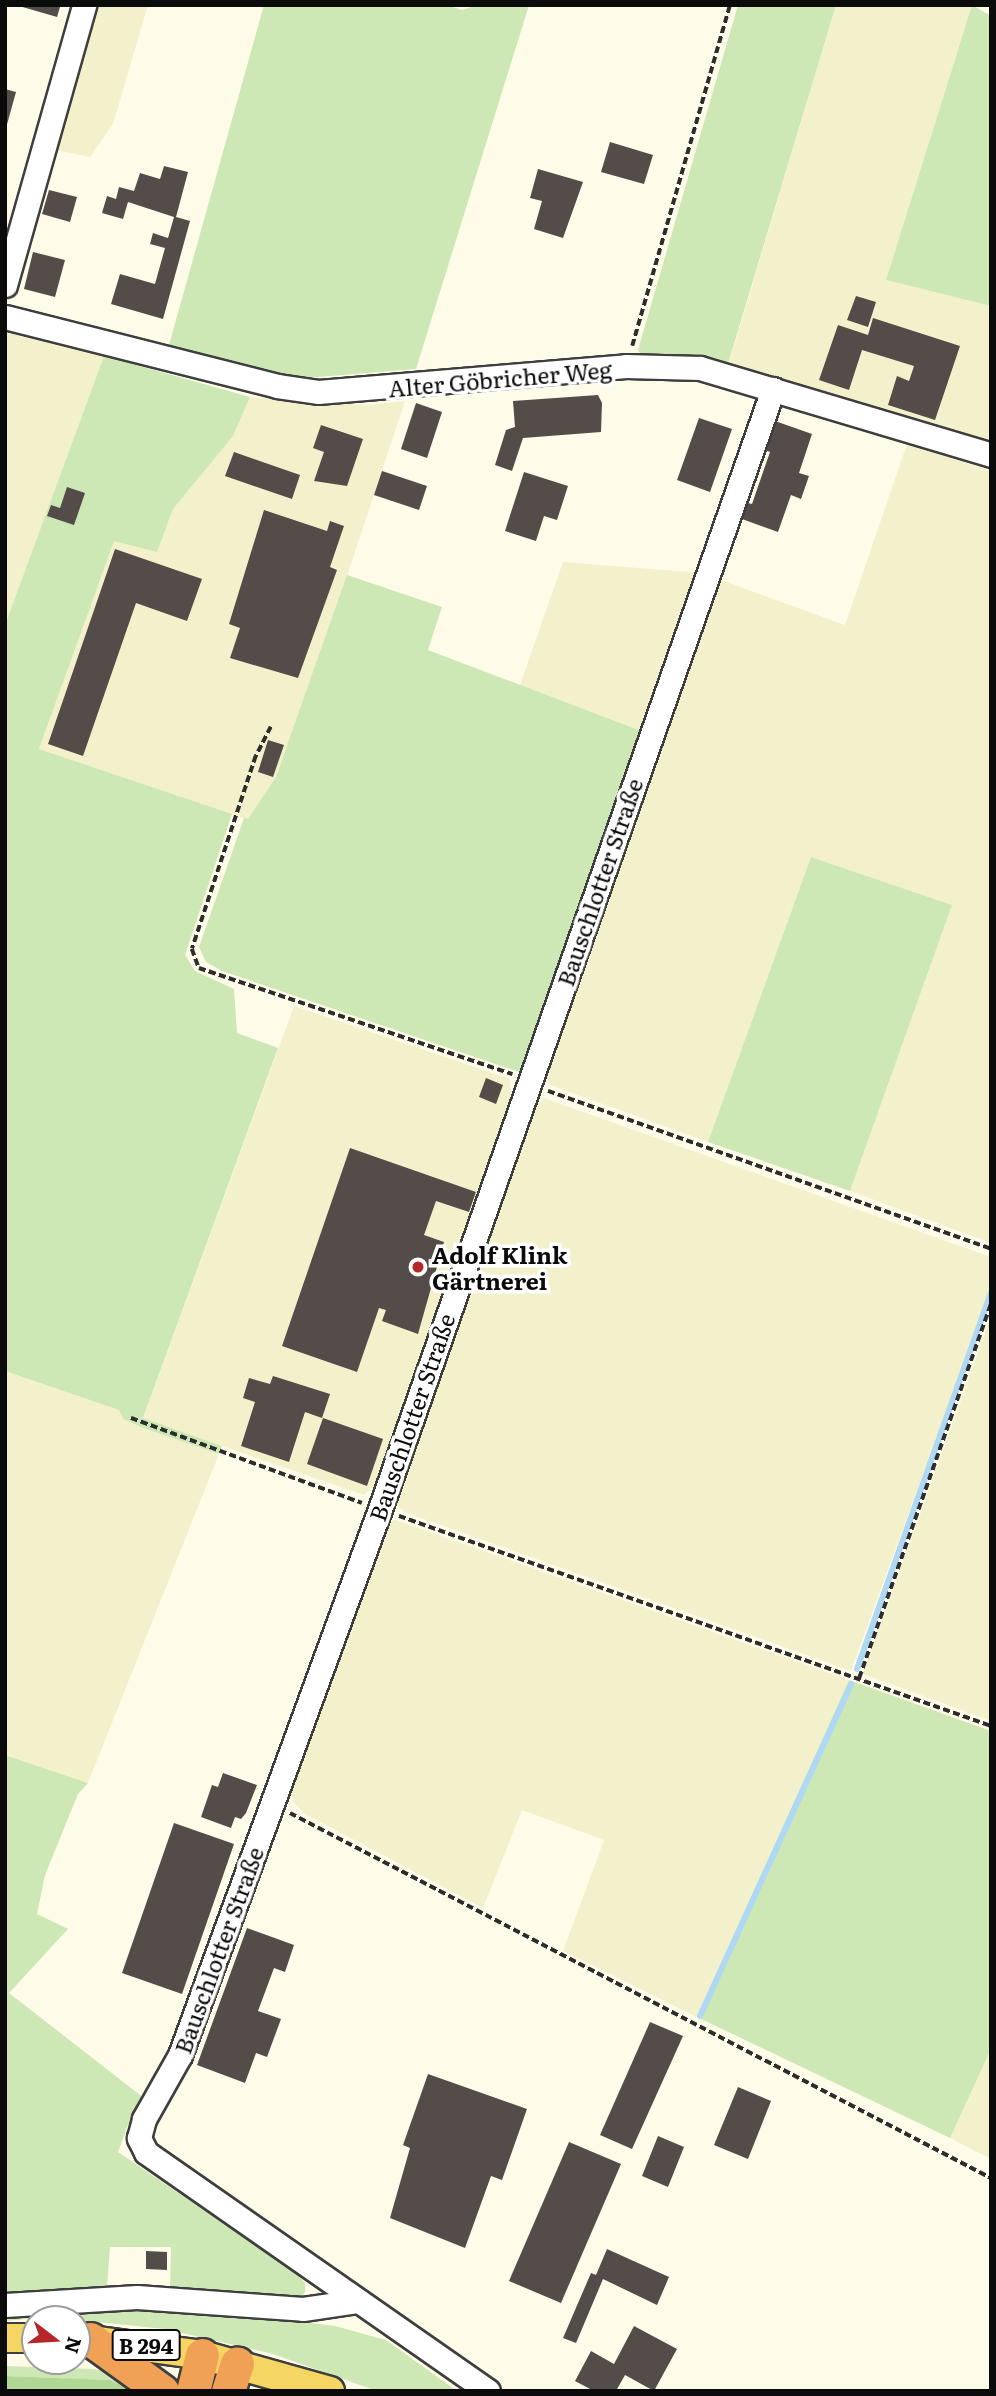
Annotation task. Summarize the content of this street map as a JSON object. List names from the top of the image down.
{
  "streets": {
    "main road": ["B 294"],
    "street": ["Alter Göbricher Weg", "Bauschlotter Straße"]
  },
  "crossings": [
    ["Alter Göbricher Weg", "Bauschlotter Straße"]
  ],
  "places": ["Adolf Klink Gärtnerei"],
  "north": "right"
}
